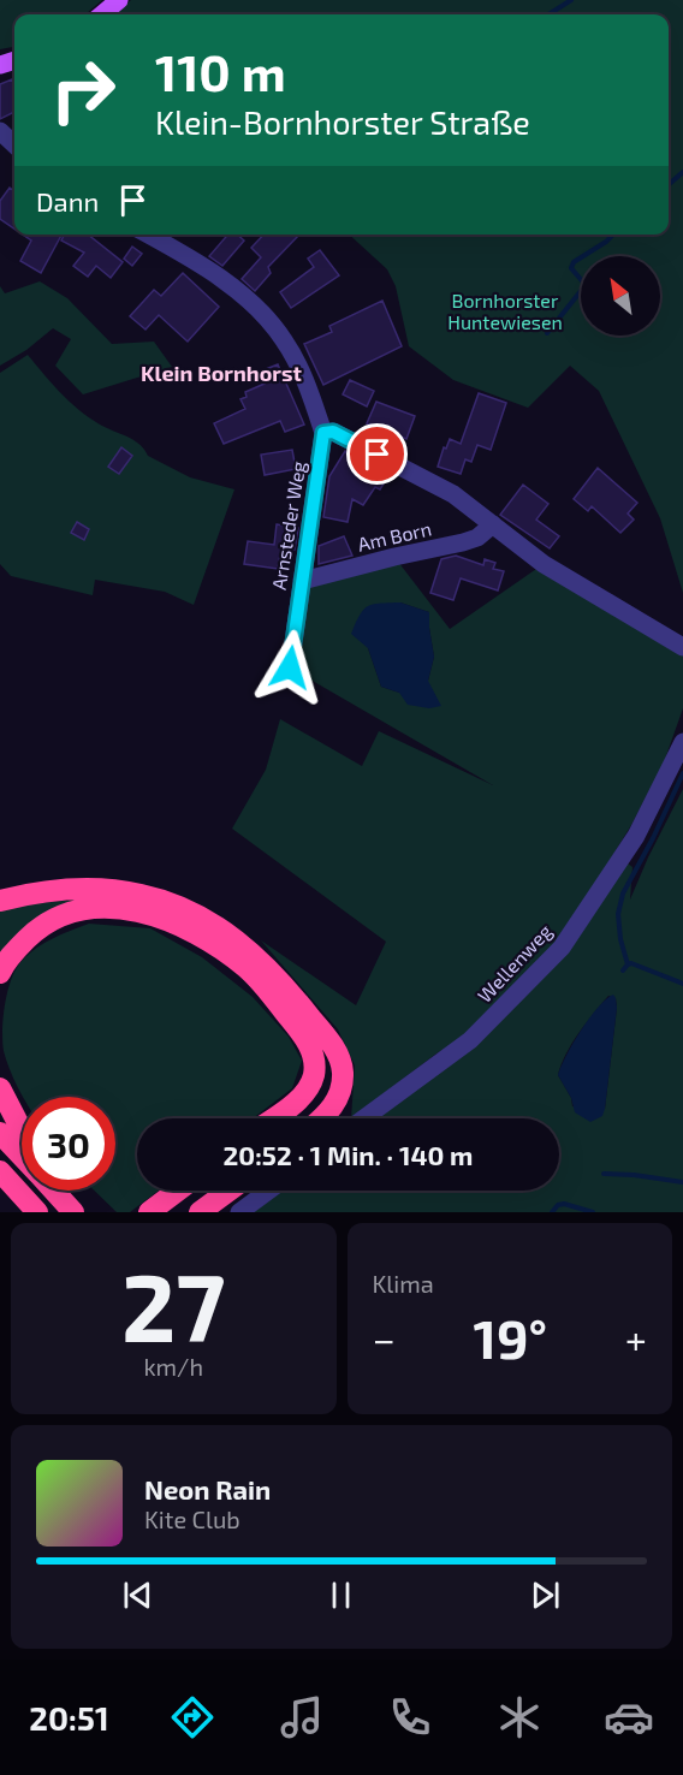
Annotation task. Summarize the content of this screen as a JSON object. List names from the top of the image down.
{
  "streets": {
    "street": ["Arnsteder Weg", "Am Born", "Wellenweg"]
  },
  "crossings": [
    ["Arnsteder Weg", "Am Born"]
  ],
  "districts": ["Klein Bornhorst"],
  "parks": ["Bornhorster Huntewiesen"],
  "north": "top left",
  "page": {
    "turn": ["110 m", "Klein-Bornhorster Straße"],
    "then": "Dann",
    "limit": "30",
    "trip": "20:52 · 1 Min. · 140 m",
    "tile": [
      ["27", "km/h"],
      "Klima"
    ],
    "heat": ["−", "19°", "+"],
    "song": ["Neon Rain", "Kite Club"],
    "tabs": "20:51"
  }
}
